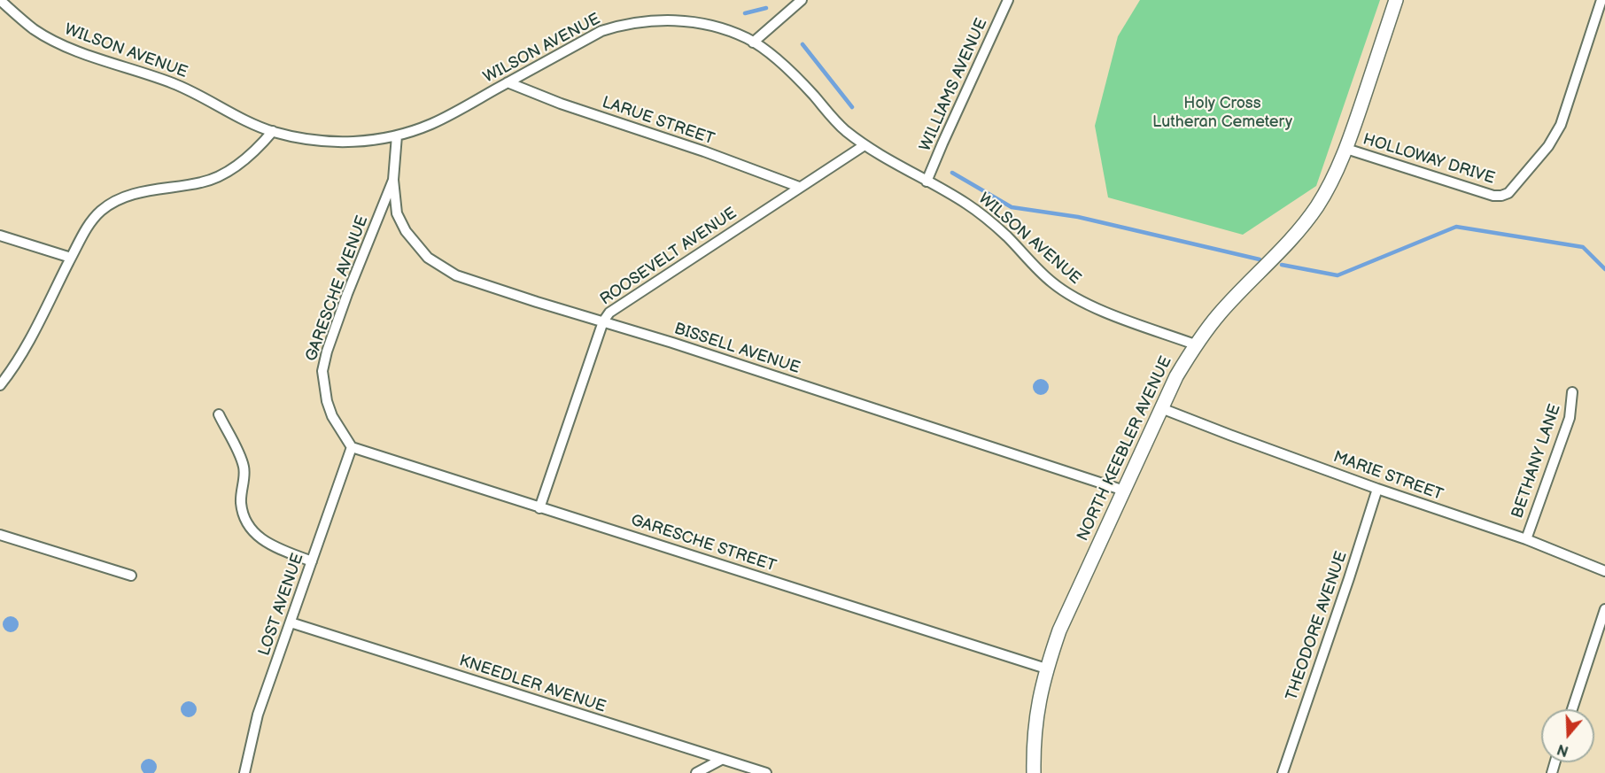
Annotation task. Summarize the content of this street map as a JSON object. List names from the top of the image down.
{
  "streets": {
    "street": [
      "WILSON AVENUE",
      "WILLIAMS AVENUE",
      "LARUE STREET",
      "HOLLOWAY DRIVE",
      "ROOSEVELT AVENUE",
      "GARESCHE AVENUE",
      "BISSELL AVENUE",
      "NORTH KEEBLER AVENUE",
      "BETHANY LANE",
      "MARIE STREET",
      "GARESCHE STREET",
      "LOST AVENUE",
      "THEODORE AVENUE",
      "KNEEDLER AVENUE"
    ]
  },
  "crossings": [
    ["WILSON AVENUE", "WILLIAMS AVENUE"],
    ["WILSON AVENUE", "LARUE STREET"],
    ["WILSON AVENUE", "ROOSEVELT AVENUE"],
    ["WILSON AVENUE", "GARESCHE AVENUE"],
    ["WILSON AVENUE", "NORTH KEEBLER AVENUE"],
    ["LARUE STREET", "ROOSEVELT AVENUE"],
    ["HOLLOWAY DRIVE", "NORTH KEEBLER AVENUE"],
    ["ROOSEVELT AVENUE", "BISSELL AVENUE"],
    ["ROOSEVELT AVENUE", "GARESCHE STREET"],
    ["GARESCHE AVENUE", "BISSELL AVENUE"],
    ["GARESCHE AVENUE", "GARESCHE STREET"],
    ["GARESCHE AVENUE", "LOST AVENUE"],
    ["BISSELL AVENUE", "NORTH KEEBLER AVENUE"],
    ["NORTH KEEBLER AVENUE", "MARIE STREET"],
    ["NORTH KEEBLER AVENUE", "GARESCHE STREET"],
    ["BETHANY LANE", "MARIE STREET"],
    ["MARIE STREET", "THEODORE AVENUE"],
    ["GARESCHE STREET", "LOST AVENUE"],
    ["LOST AVENUE", "KNEEDLER AVENUE"]
  ],
  "parks": ["Holy Cross Lutheran Cemetery"],
  "north": "bottom"
}
